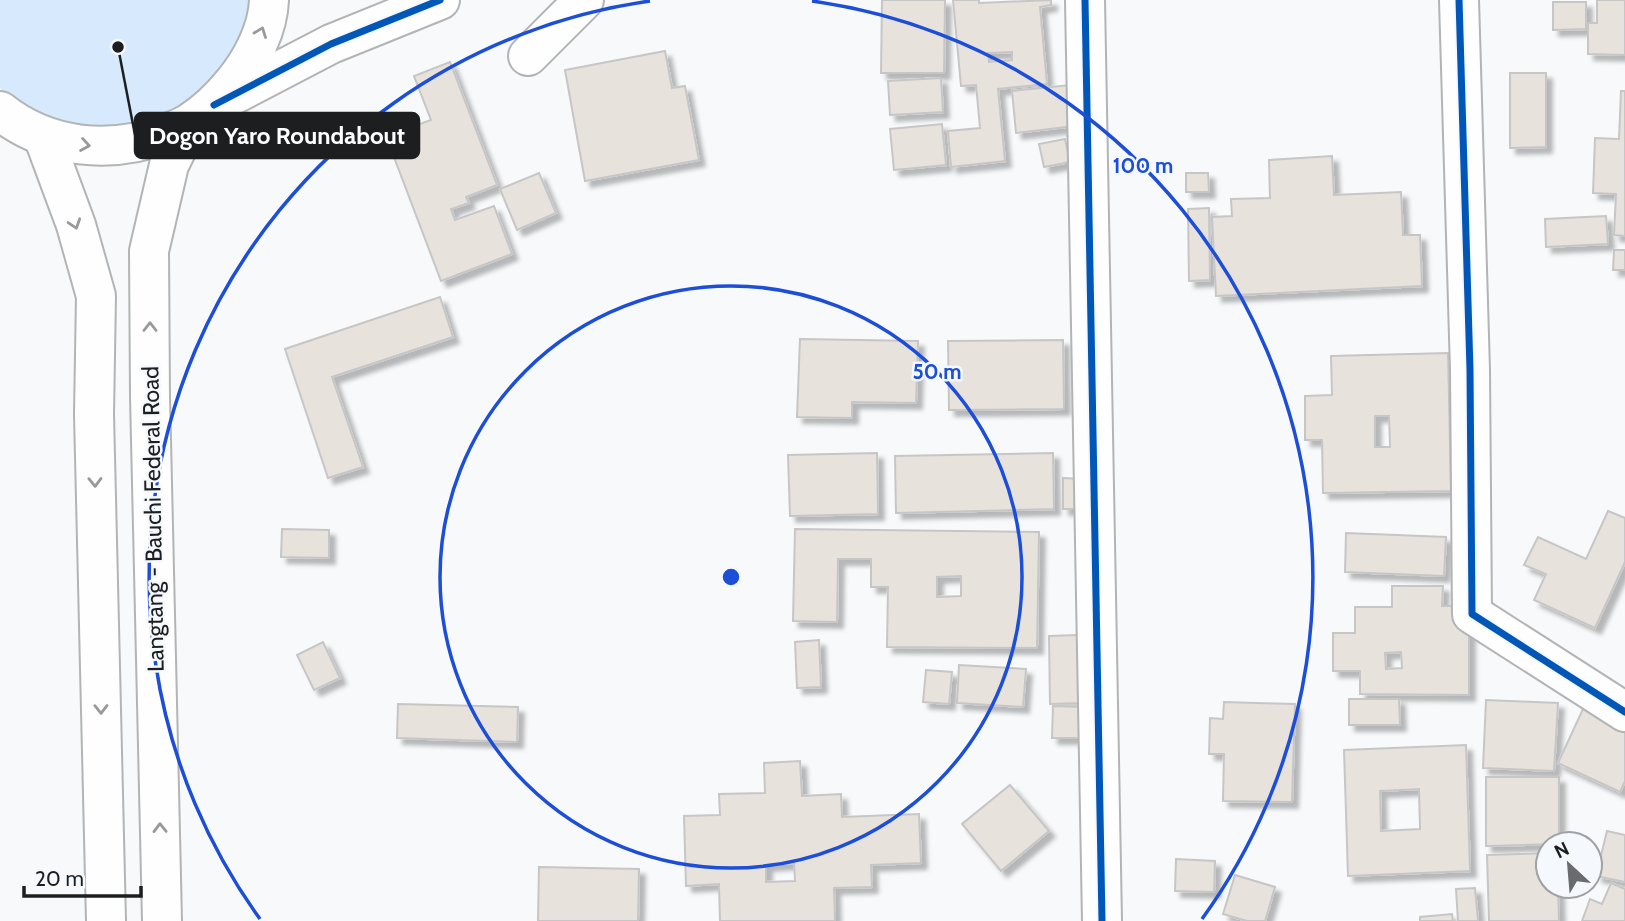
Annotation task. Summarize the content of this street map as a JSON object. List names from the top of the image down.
{
  "streets": {
    "street": ["Langtang - Bauchi Federal Road"]
  },
  "places": ["Dogon Yaro Roundabout"],
  "scale_bar": "20 m",
  "north": "top left",
  "rings": ["100 m", "50 m"]
}
